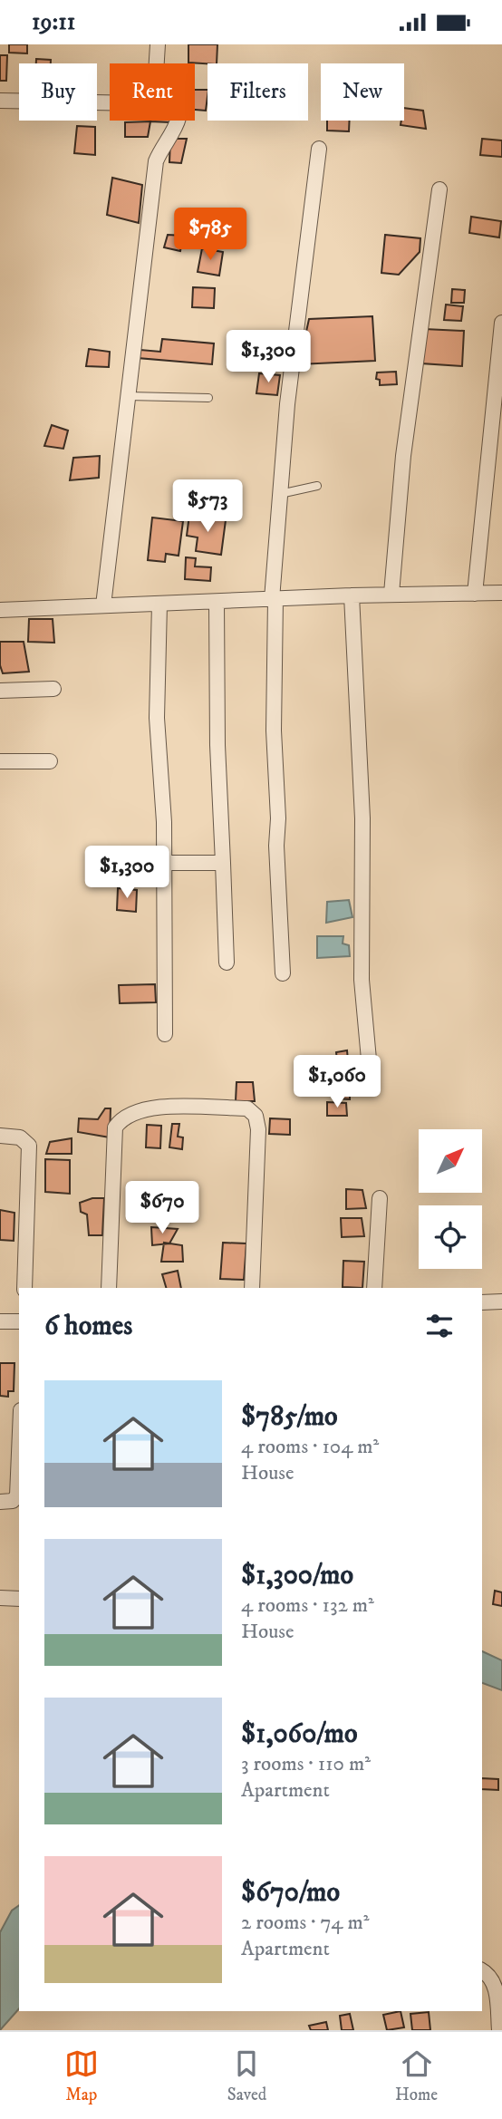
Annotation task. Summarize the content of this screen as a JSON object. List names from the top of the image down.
{
  "north": "top right",
  "page": {
    "status": "19:11",
    "chip": [
      "Buy",
      "Rent",
      "Filters",
      "New"
    ],
    "price": [
      "$785",
      "$1,300",
      "$573",
      "$1,300",
      "$1,060",
      "$670"
    ],
    "heading": "6 homes",
    "list": [
      {
        "name": "$785/mo",
        "note": "4 rooms · 104 m² · House"
      },
      {
        "name": "$1,300/mo",
        "note": "4 rooms · 132 m² · House"
      },
      {
        "name": "$1,060/mo",
        "note": "3 rooms · 110 m² · Apartment"
      },
      {
        "name": "$670/mo",
        "note": "2 rooms · 74 m² · Apartment"
      }
    ],
    "tabs": ["Map", "Saved", "Home"]
  }
}
